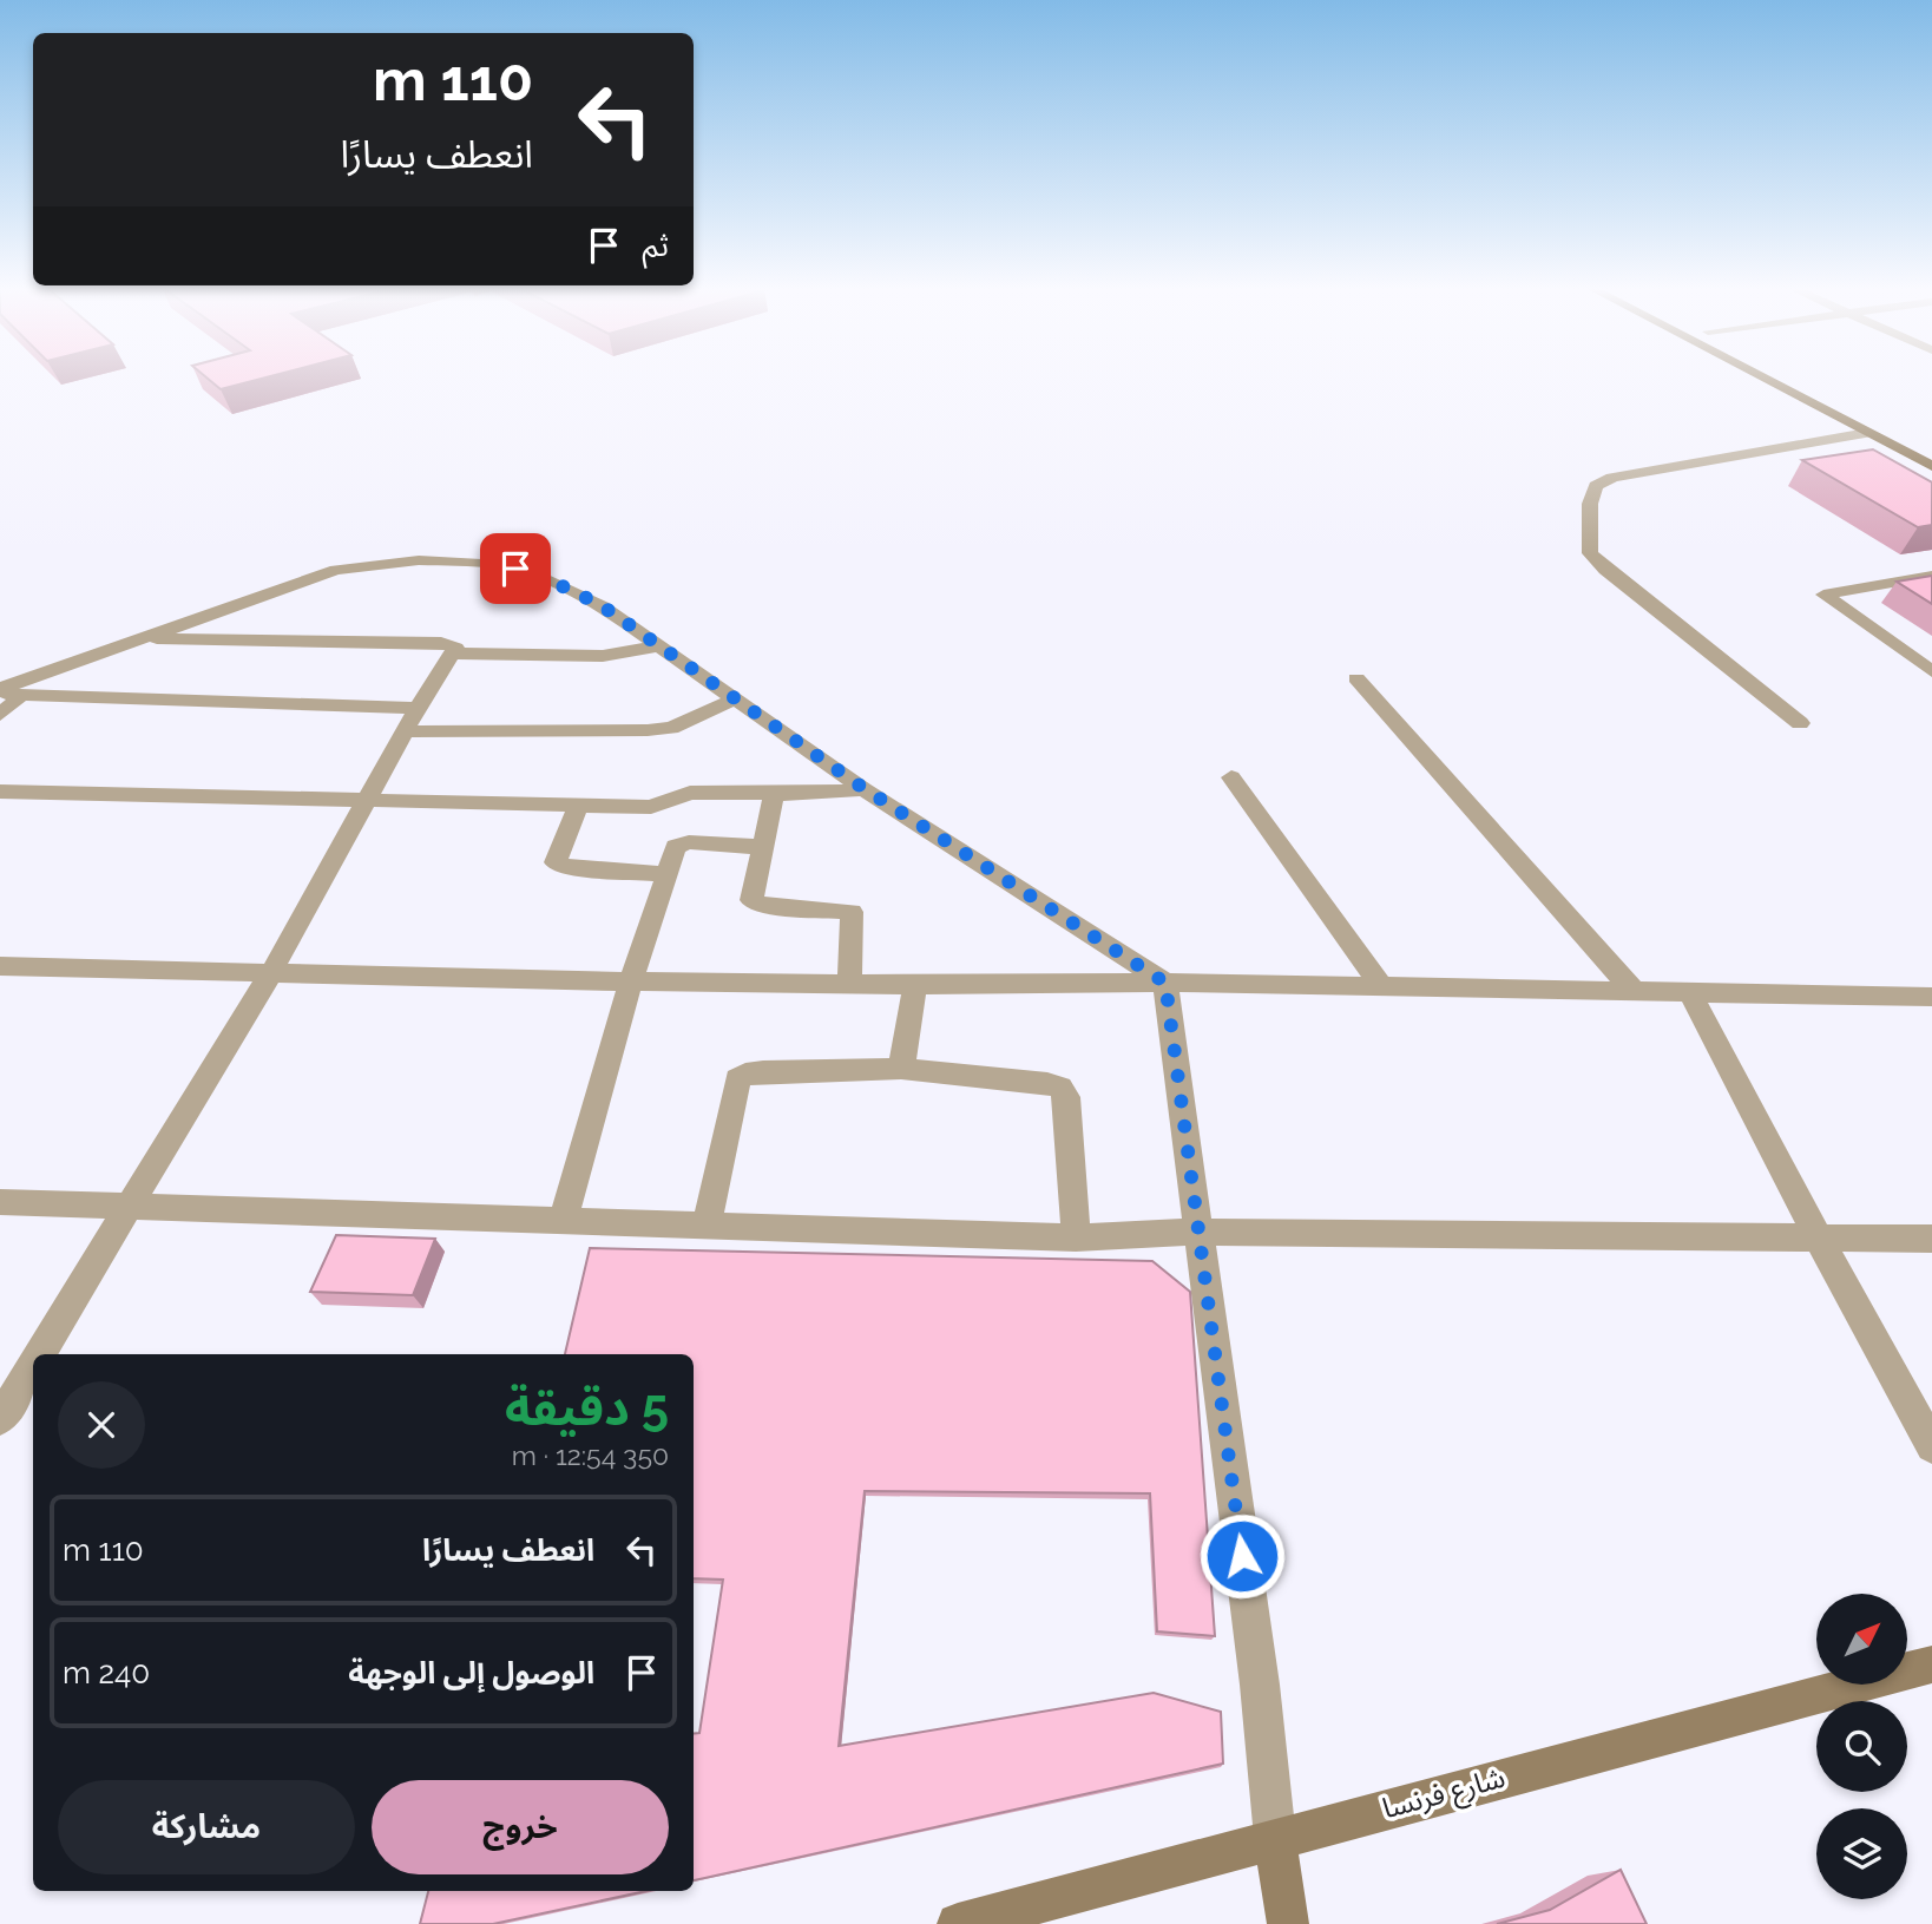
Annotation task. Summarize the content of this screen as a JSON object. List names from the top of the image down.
{
  "streets": {
    "street": ["شارع فرنسا"]
  },
  "north": "top right",
  "page": {
    "turn": ["110 m", "انعطف يسارًا"],
    "then": "ثم",
    "heading": ["5 دقيقة", "350 m · 12:54"],
    "list": [
      {
        "name": "انعطف يسارًا",
        "value": "110 m"
      },
      {
        "name": "الوصول إلى الوجهة",
        "value": "240 m"
      }
    ],
    "buttons": ["خروج", "مشاركة"]
  }
}
